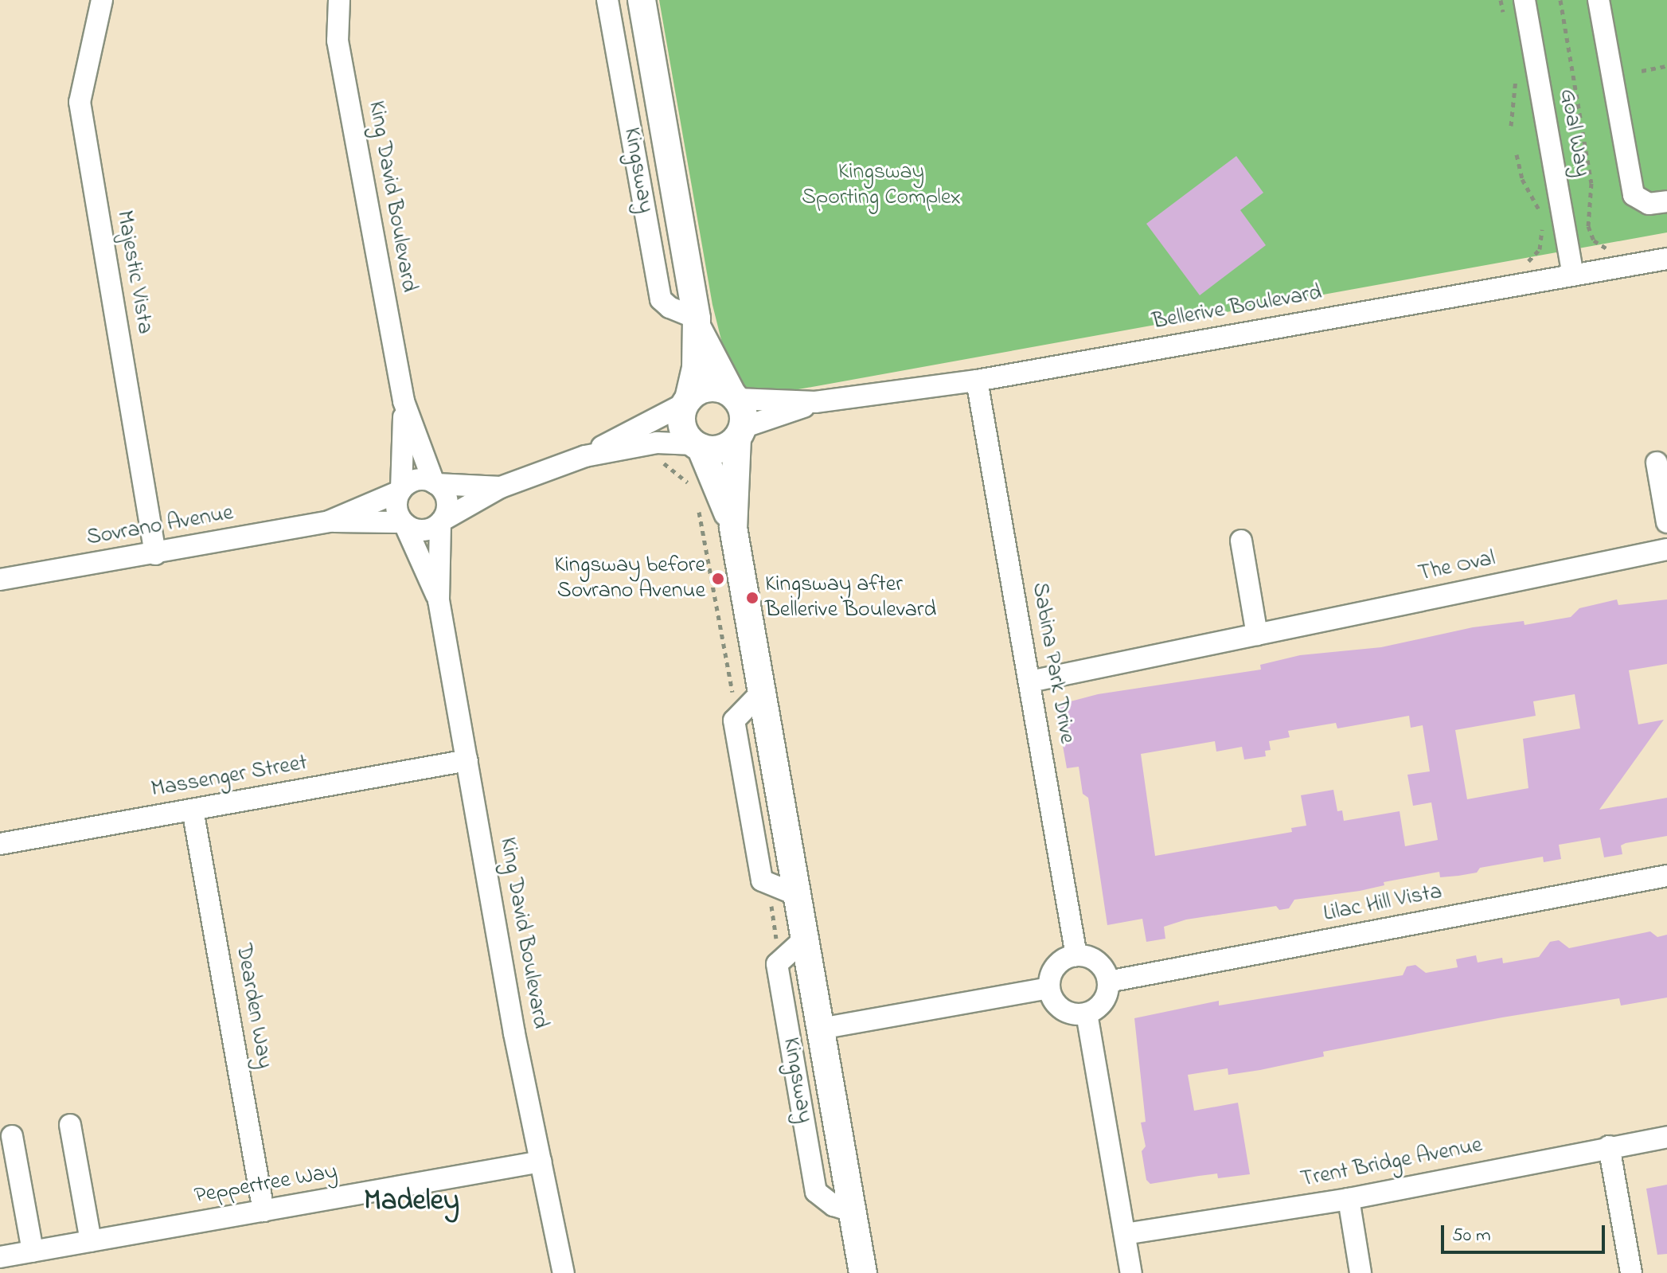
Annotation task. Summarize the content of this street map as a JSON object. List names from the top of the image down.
{
  "streets": {
    "main road": ["Kingsway"],
    "street": [
      "Goal Way",
      "King David Boulevard",
      "Majestic Vista",
      "Bellerive Boulevard",
      "Sovrano Avenue",
      "The Oval",
      "Sabina Park Drive",
      "Massenger Street",
      "Lilac Hill Vista",
      "Dearden Way",
      "Trent Bridge Avenue",
      "Peppertree Way"
    ]
  },
  "crossings": [
    ["Goal Way", "Bellerive Boulevard"],
    ["Kingsway", "Bellerive Boulevard"],
    ["King David Boulevard", "Sovrano Avenue"],
    ["King David Boulevard", "Massenger Street"],
    ["King David Boulevard", "Peppertree Way"],
    ["Majestic Vista", "Sovrano Avenue"],
    ["Bellerive Boulevard", "Sabina Park Drive"],
    ["The Oval", "Sabina Park Drive"],
    ["Sabina Park Drive", "Lilac Hill Vista"],
    ["Massenger Street", "Dearden Way"],
    ["Dearden Way", "Peppertree Way"]
  ],
  "districts": ["Madeley"],
  "parks": ["Kingsway Sporting Complex"],
  "places": ["Kingsway before Sovrano Avenue", "Kingsway after Bellerive Boulevard"],
  "scale_bar": "50 m"
}
